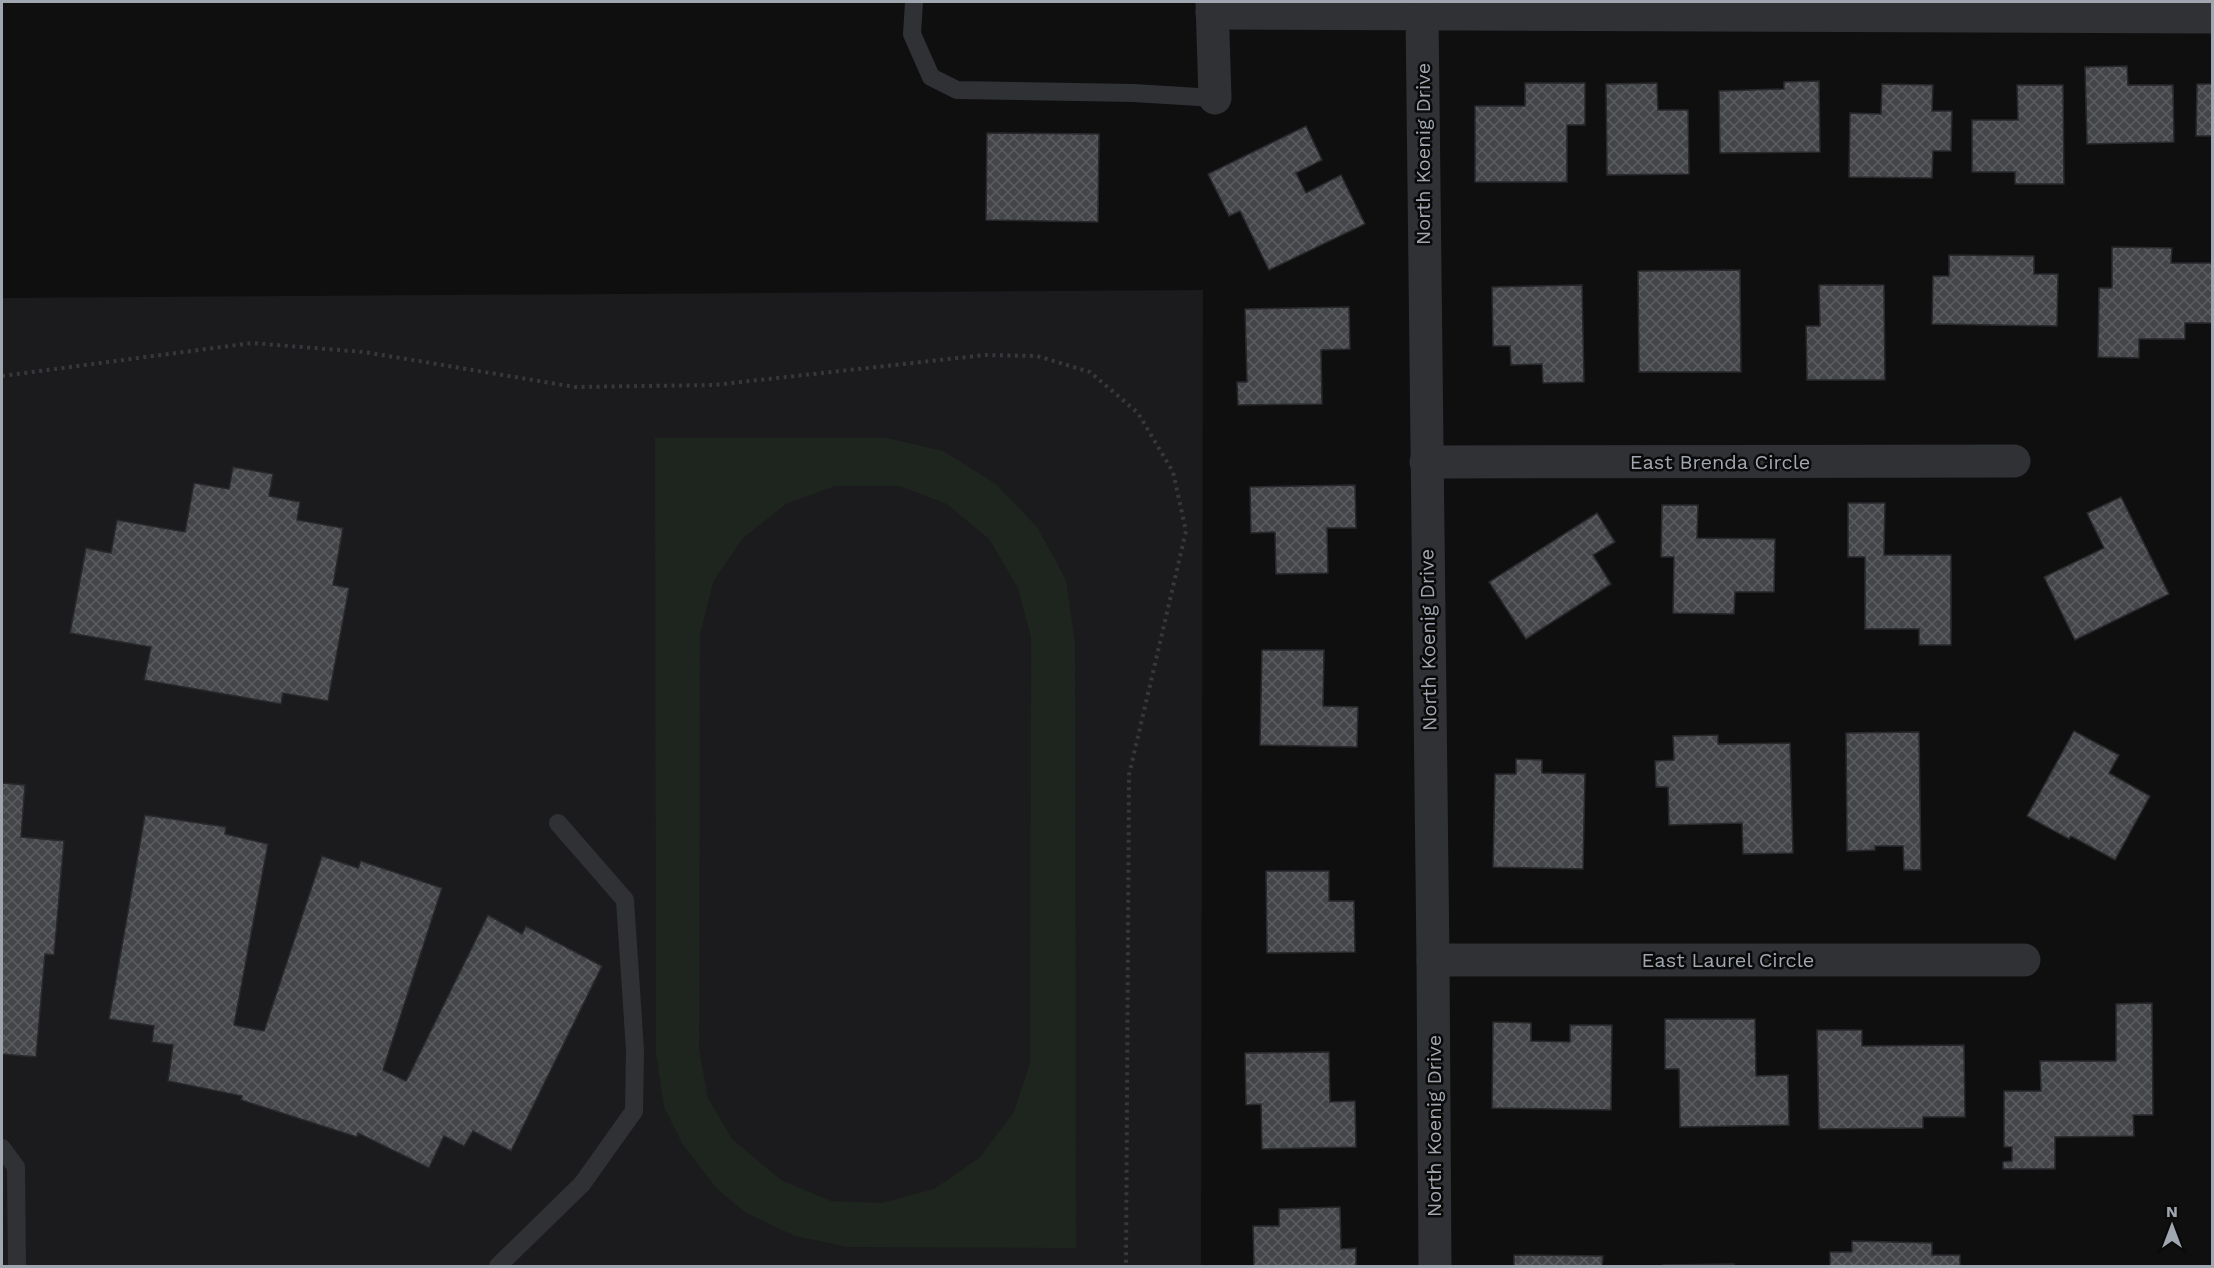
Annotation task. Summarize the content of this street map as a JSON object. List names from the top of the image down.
{
  "streets": {
    "street": ["North Koenig Drive", "East Brenda Circle", "East Laurel Circle"]
  },
  "crossings": [
    ["North Koenig Drive", "East Brenda Circle"],
    ["North Koenig Drive", "East Laurel Circle"]
  ],
  "north": "top"
}
